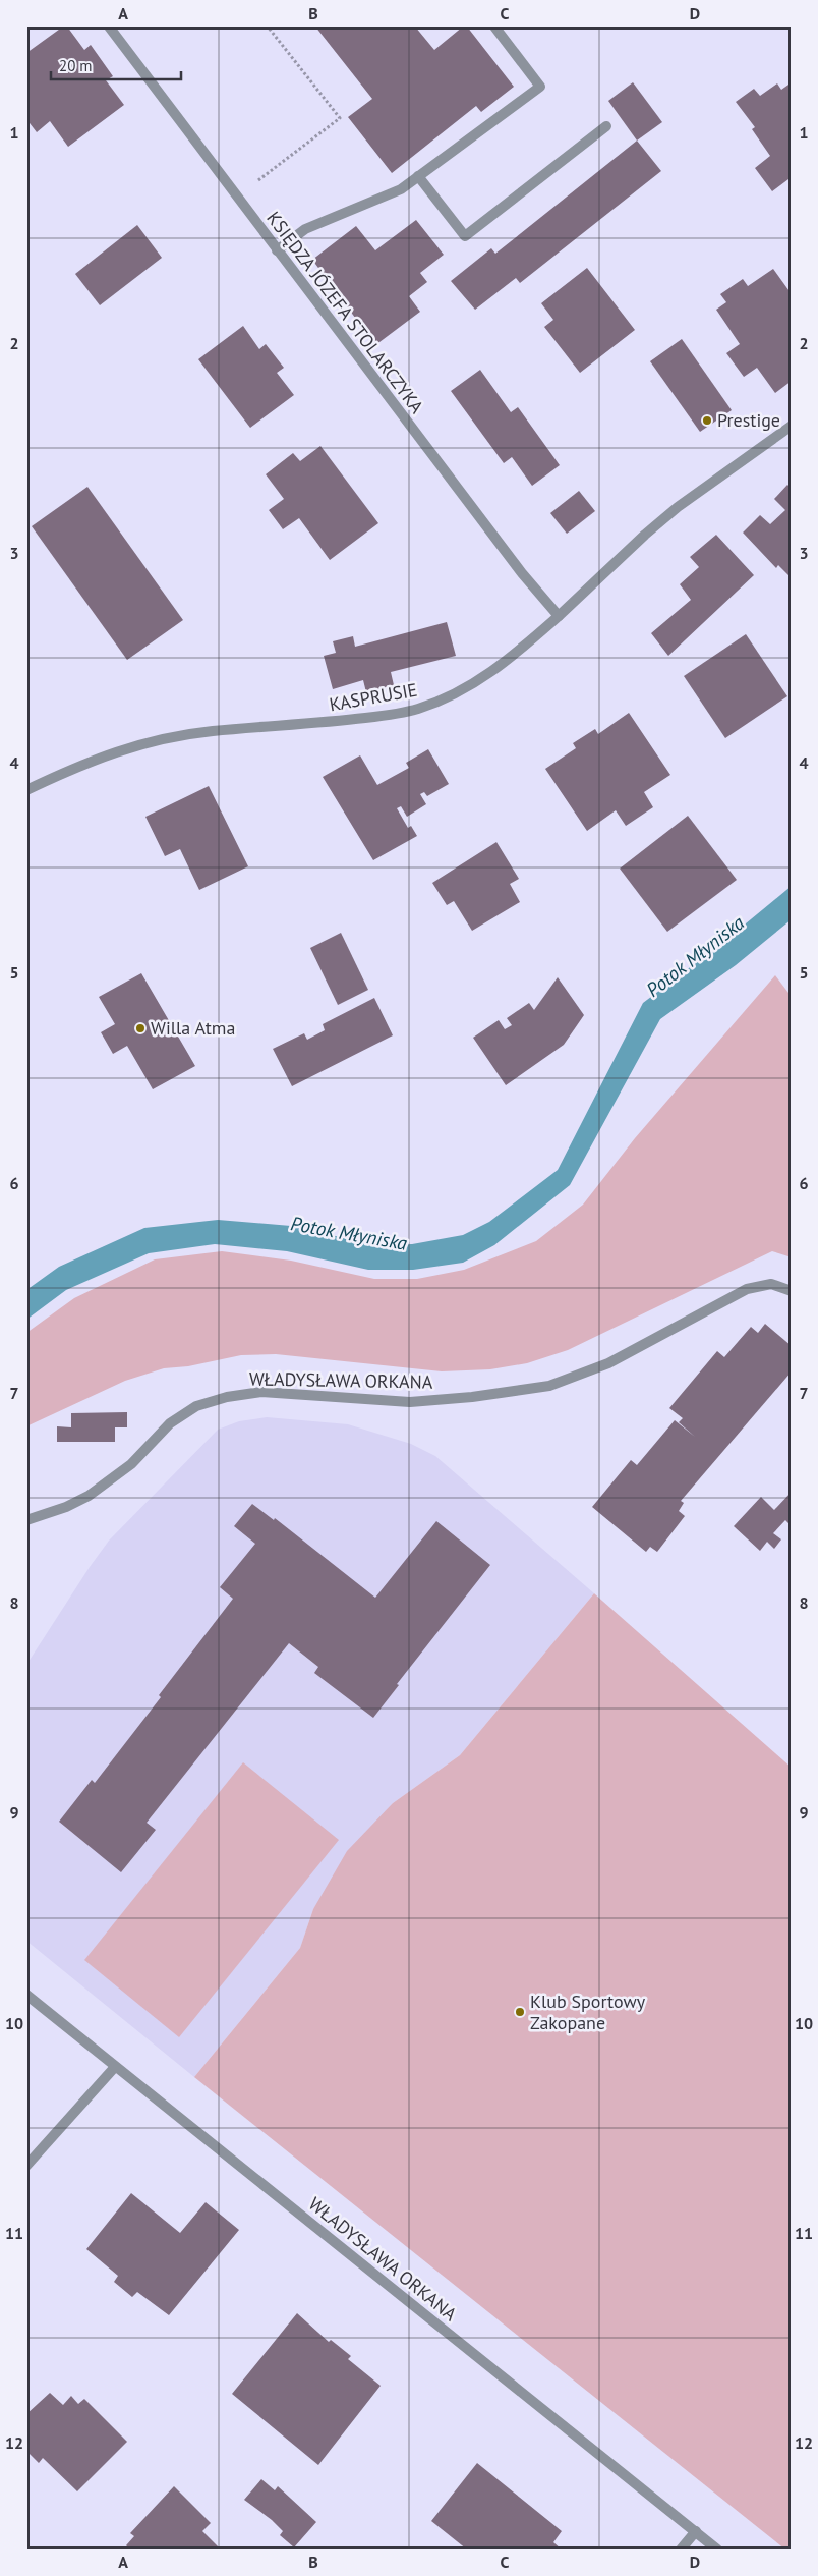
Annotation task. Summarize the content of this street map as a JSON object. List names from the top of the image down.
{
  "streets": {
    "street": ["KSIĘDZA JÓZEFA STOLARCZYKA", "KASPRUSIE", "WŁADYSŁAWA ORKANA"]
  },
  "crossings": [
    ["KSIĘDZA JÓZEFA STOLARCZYKA", "KASPRUSIE"]
  ],
  "water": ["Potok Młyniska"],
  "places": ["Prestige", "Willa Atma", "Klub Sportowy Zakopane"],
  "scale_bar": "20 m",
  "grid": {
    "columns": [
      "A",
      "B",
      "C",
      "D"
    ],
    "rows": [
      "1",
      "2",
      "3",
      "4",
      "5",
      "6",
      "7",
      "8",
      "9",
      "10",
      "11",
      "12"
    ]
  }
}
